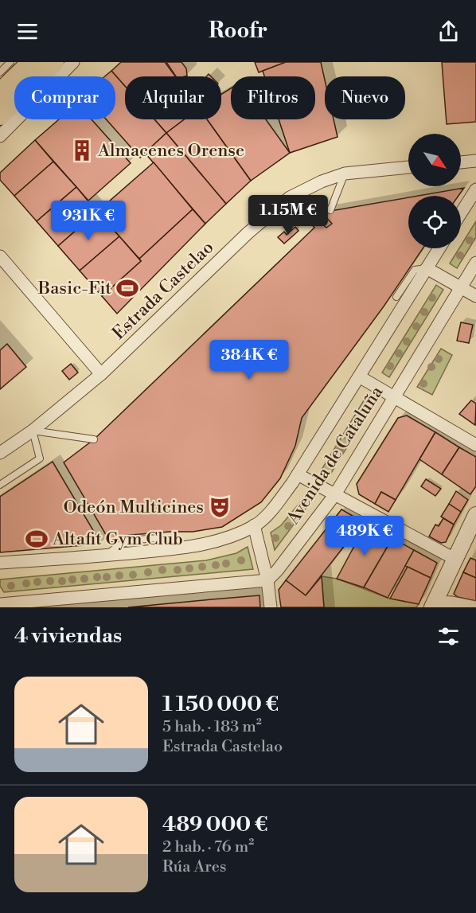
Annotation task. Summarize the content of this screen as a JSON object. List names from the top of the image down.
{
  "streets": {
    "street": ["Estrada Castelao", "Avenida de Cataluña"]
  },
  "places": {
    "building": ["Almacenes Orense"],
    "sports": ["Basic-Fit", "Altafit Gym Club"],
    "theatre": ["Odeón Multicines"]
  },
  "north": "bottom right",
  "page": {
    "header": "Roofr",
    "chip": [
      "Comprar",
      "Alquilar",
      "Filtros",
      "Nuevo"
    ],
    "price": [
      "1.15M €",
      "931K €",
      "384K €",
      "489K €"
    ],
    "heading": "4 viviendas",
    "list": [
      {
        "name": "1 150 000 €",
        "note": "5 hab. · 183 m² · Estrada Castelao"
      },
      {
        "name": "489 000 €",
        "note": "2 hab. · 76 m² · Rúa Ares"
      }
    ]
  }
}
